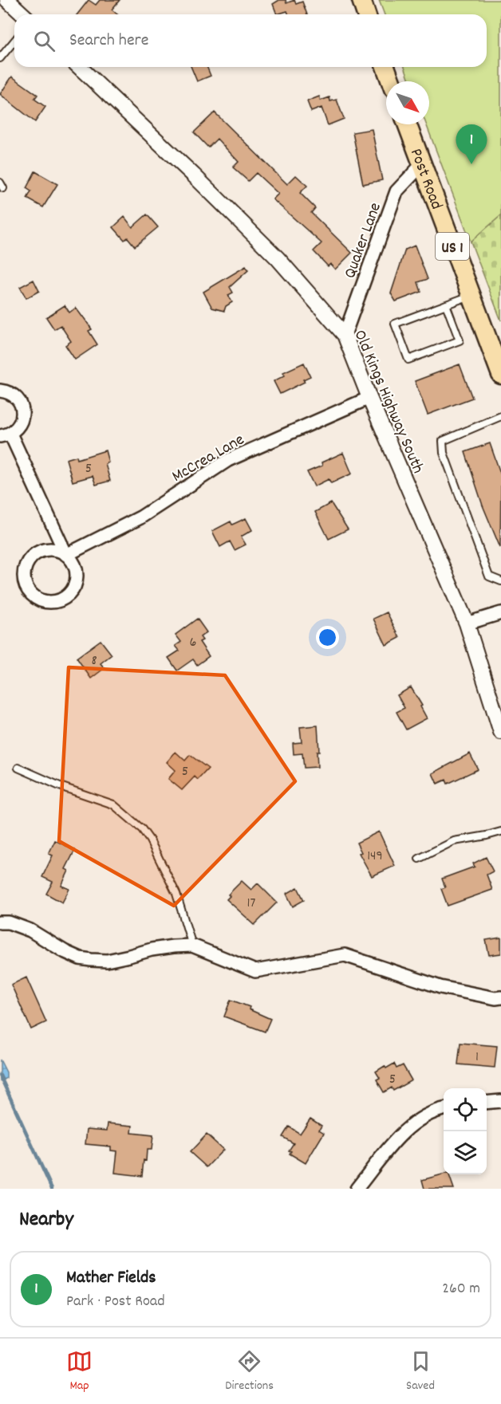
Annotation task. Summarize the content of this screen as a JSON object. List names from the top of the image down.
{
  "streets": {
    "main road": ["Post Road", "US 1"],
    "street": ["Quaker Lane", "Old Kings Highway South", "McCrea Lane"]
  },
  "crossings": [
    ["Post Road", "Quaker Lane"],
    ["Quaker Lane", "Old Kings Highway South"],
    ["Old Kings Highway South", "McCrea Lane"]
  ],
  "house_numbers": [
    "5",
    "6",
    "8",
    "5",
    "149",
    "17",
    "1",
    "5"
  ],
  "north": "bottom right",
  "page": {
    "search": "Search here",
    "pins": "1",
    "heading": "Nearby",
    "list": [
      {
        "mark": "1",
        "name": "Mather Fields",
        "note": "Park · Post Road",
        "value": "260 m"
      }
    ],
    "nav": ["Map", "Directions", "Saved"]
  }
}
